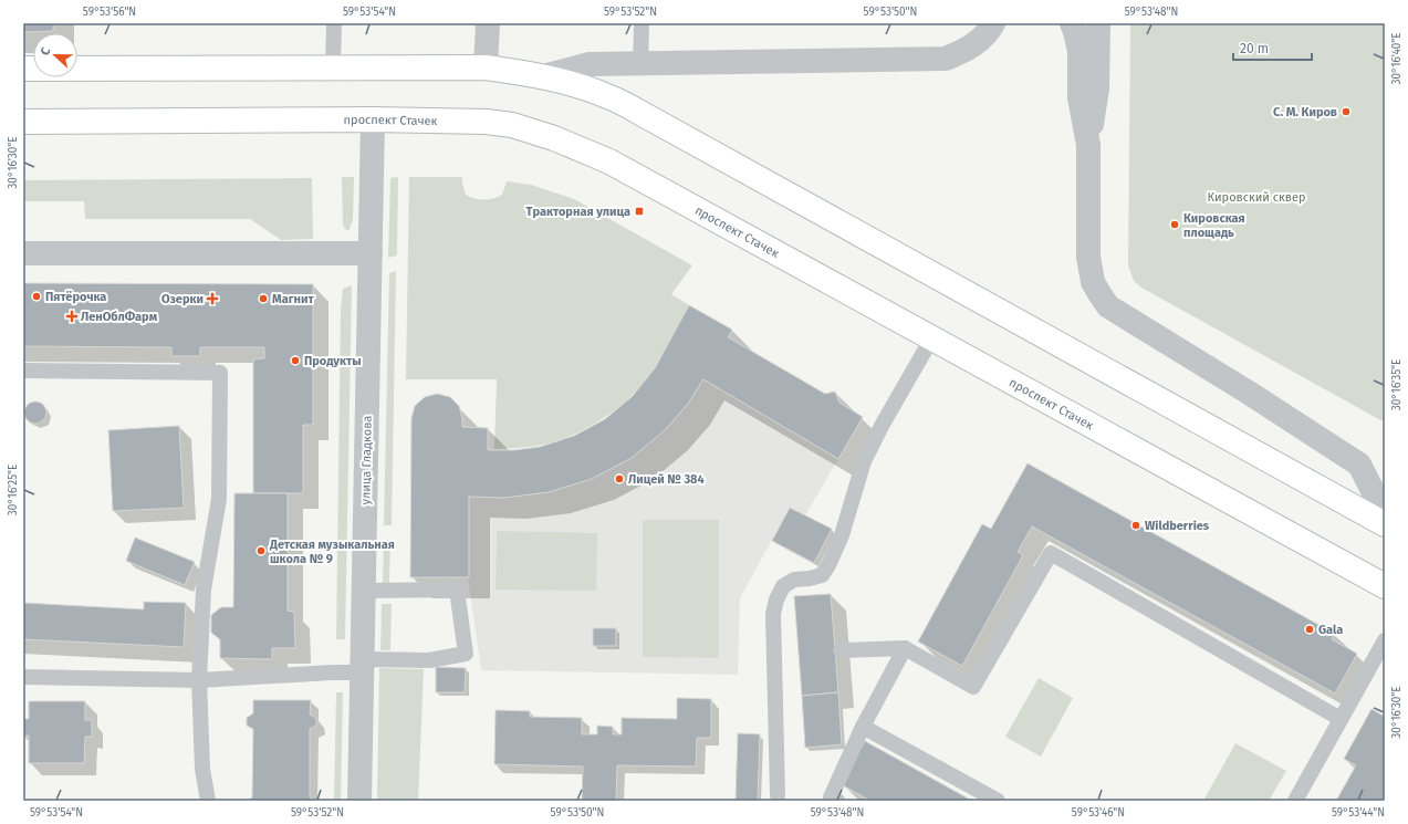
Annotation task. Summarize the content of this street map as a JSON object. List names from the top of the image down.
{
  "streets": {
    "main road": ["проспект Стачек"],
    "street": ["улица Гладкова"]
  },
  "crossings": [
    ["проспект Стачек", "улица Гладкова"]
  ],
  "parks": ["Кировский сквер"],
  "places": {
    "other": [
      "С. М. Киров",
      "Кировская площадь",
      "Пятёрочка",
      "Магнит",
      "Продукты",
      "Лицей № 384",
      "Wildberries",
      "Детская музыкальная школа № 9",
      "Gala"
    ],
    "transit": ["Тракторная улица"],
    "health": ["Озерки", "ЛенОблФарм"]
  },
  "scale_bar": "20 m",
  "north": "left",
  "coordinates": [
    "59°53'56\"N",
    "59°53'54\"N",
    "59°53'52\"N",
    "59°53'50\"N",
    "59°53'48\"N",
    "30°16'40\"E",
    "30°16'30\"E",
    "30°16'35\"E",
    "30°16'25\"E",
    "59°53'46\"N",
    "59°53'44\"N"
  ]
}
